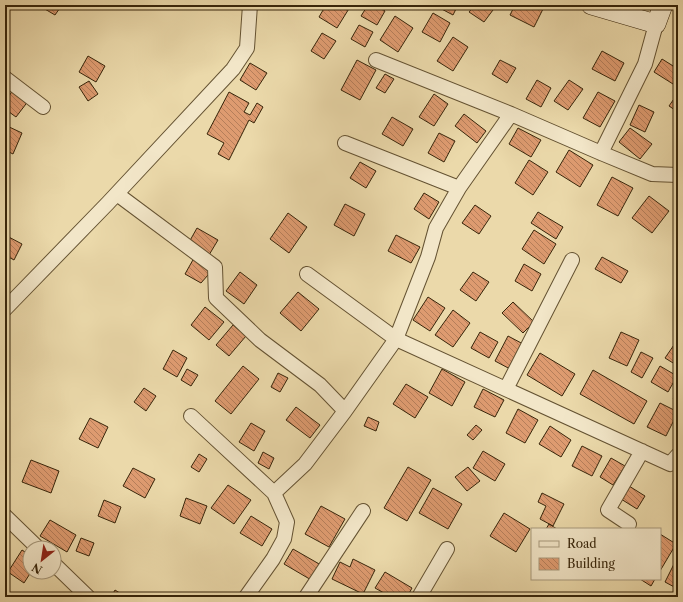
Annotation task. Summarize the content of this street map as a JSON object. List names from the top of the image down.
{
  "legend": ["Road", "Building"],
  "north": "bottom left"
}
